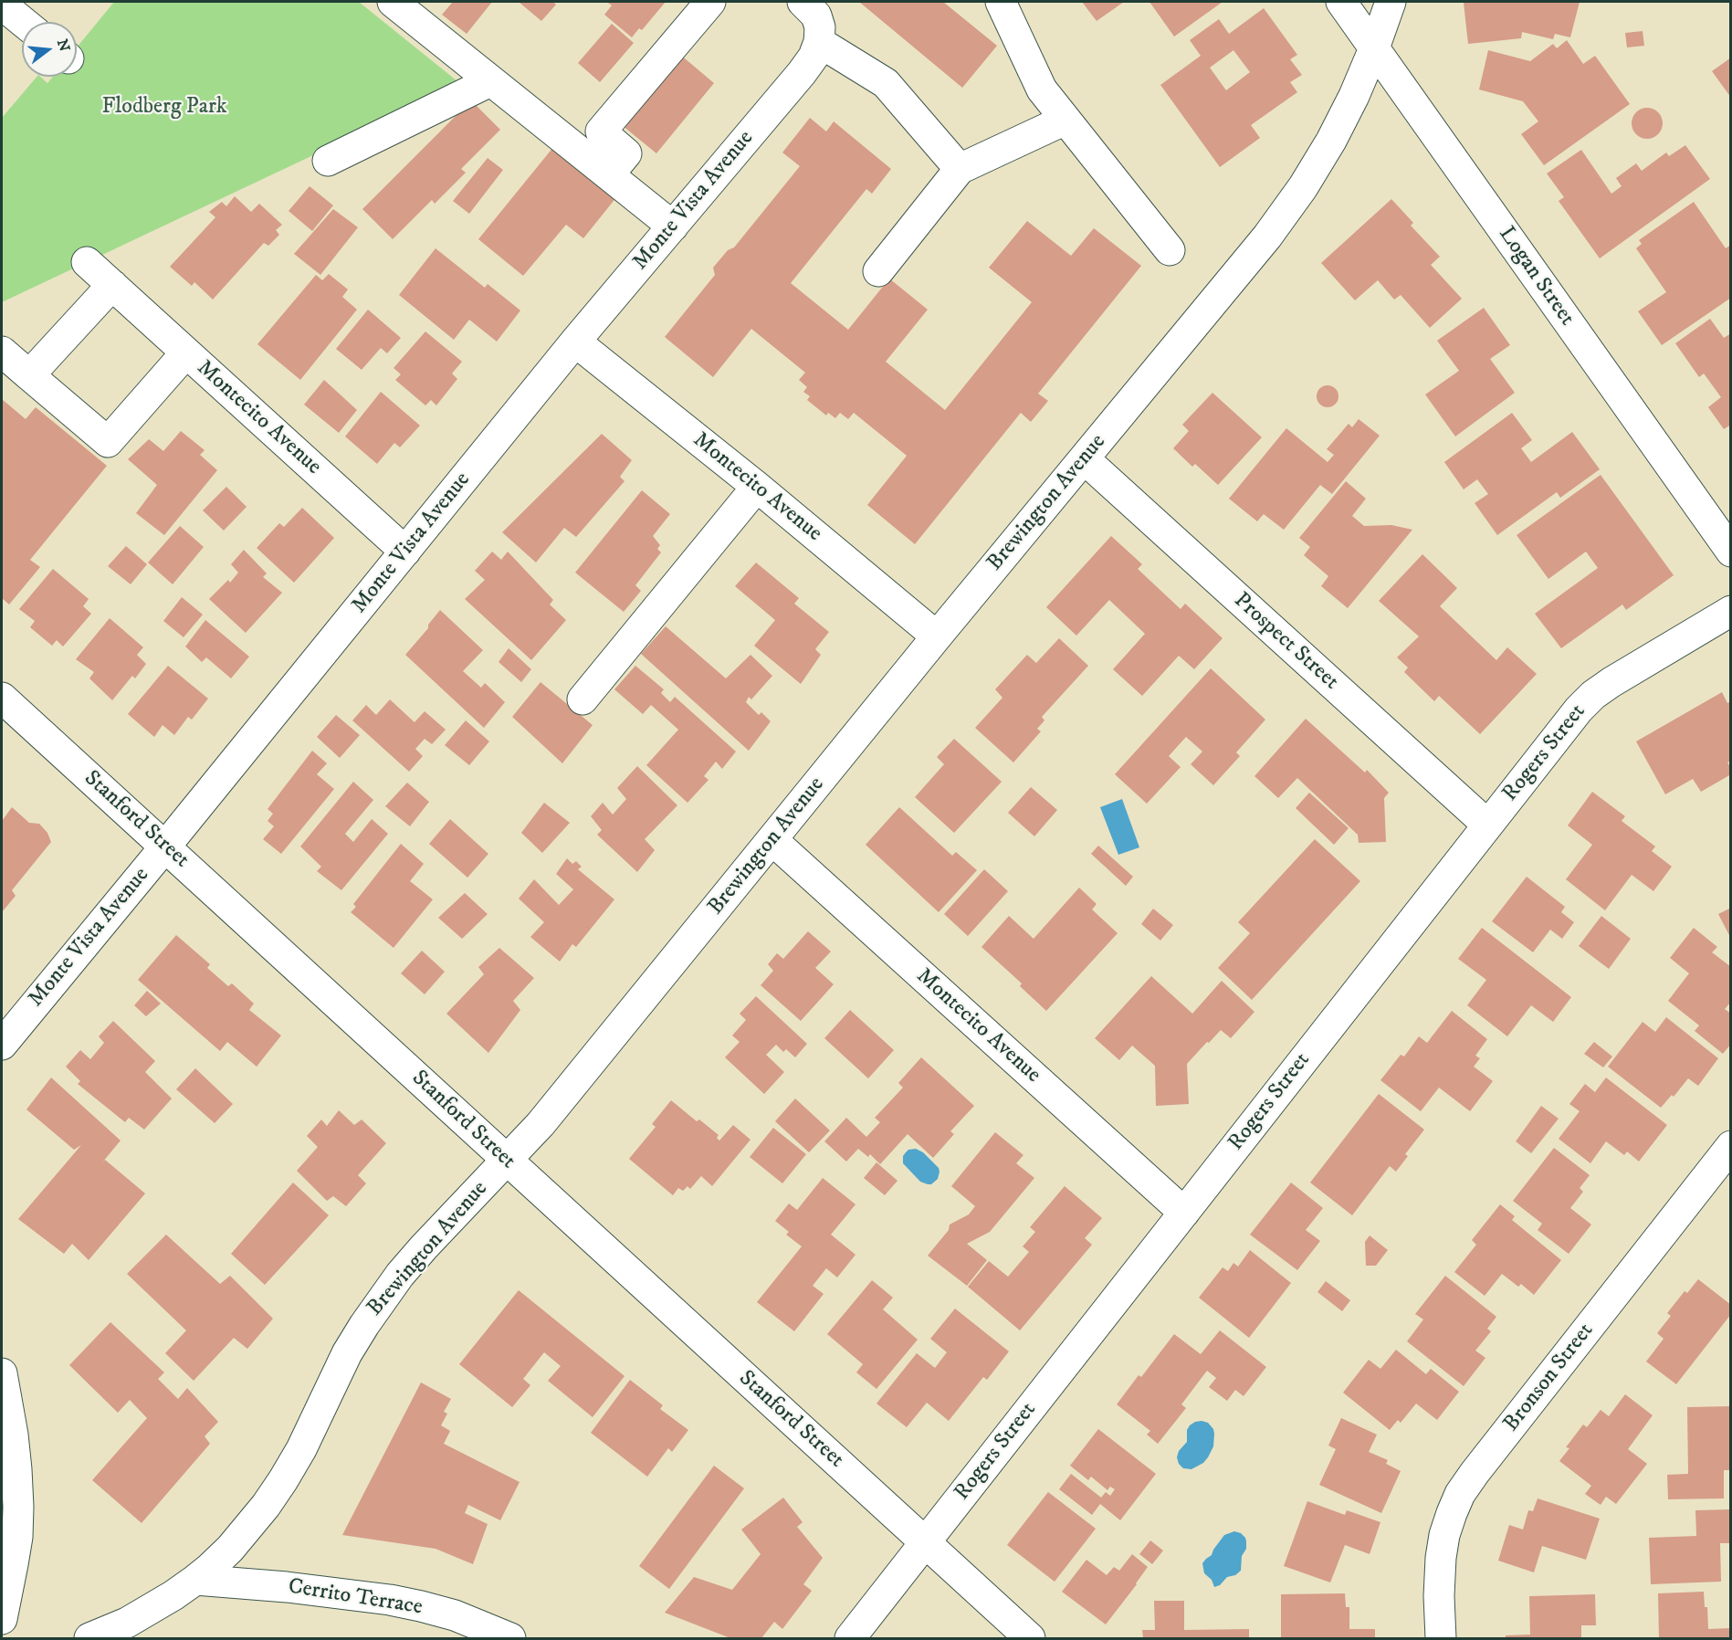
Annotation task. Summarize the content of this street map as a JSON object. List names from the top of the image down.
{
  "streets": {
    "street": [
      "Monte Vista Avenue",
      "Logan Street",
      "Montecito Avenue",
      "Brewington Avenue",
      "Prospect Street",
      "Rogers Street",
      "Stanford Street",
      "Bronson Street",
      "Cerrito Terrace"
    ]
  },
  "crossings": [
    ["Monte Vista Avenue", "Montecito Avenue"],
    ["Monte Vista Avenue", "Stanford Street"],
    ["Logan Street", "Brewington Avenue"],
    ["Montecito Avenue", "Brewington Avenue"],
    ["Montecito Avenue", "Rogers Street"],
    ["Brewington Avenue", "Prospect Street"],
    ["Brewington Avenue", "Stanford Street"],
    ["Brewington Avenue", "Cerrito Terrace"],
    ["Prospect Street", "Rogers Street"],
    ["Rogers Street", "Stanford Street"]
  ],
  "parks": ["Flodberg Park"],
  "north": "right"
}
